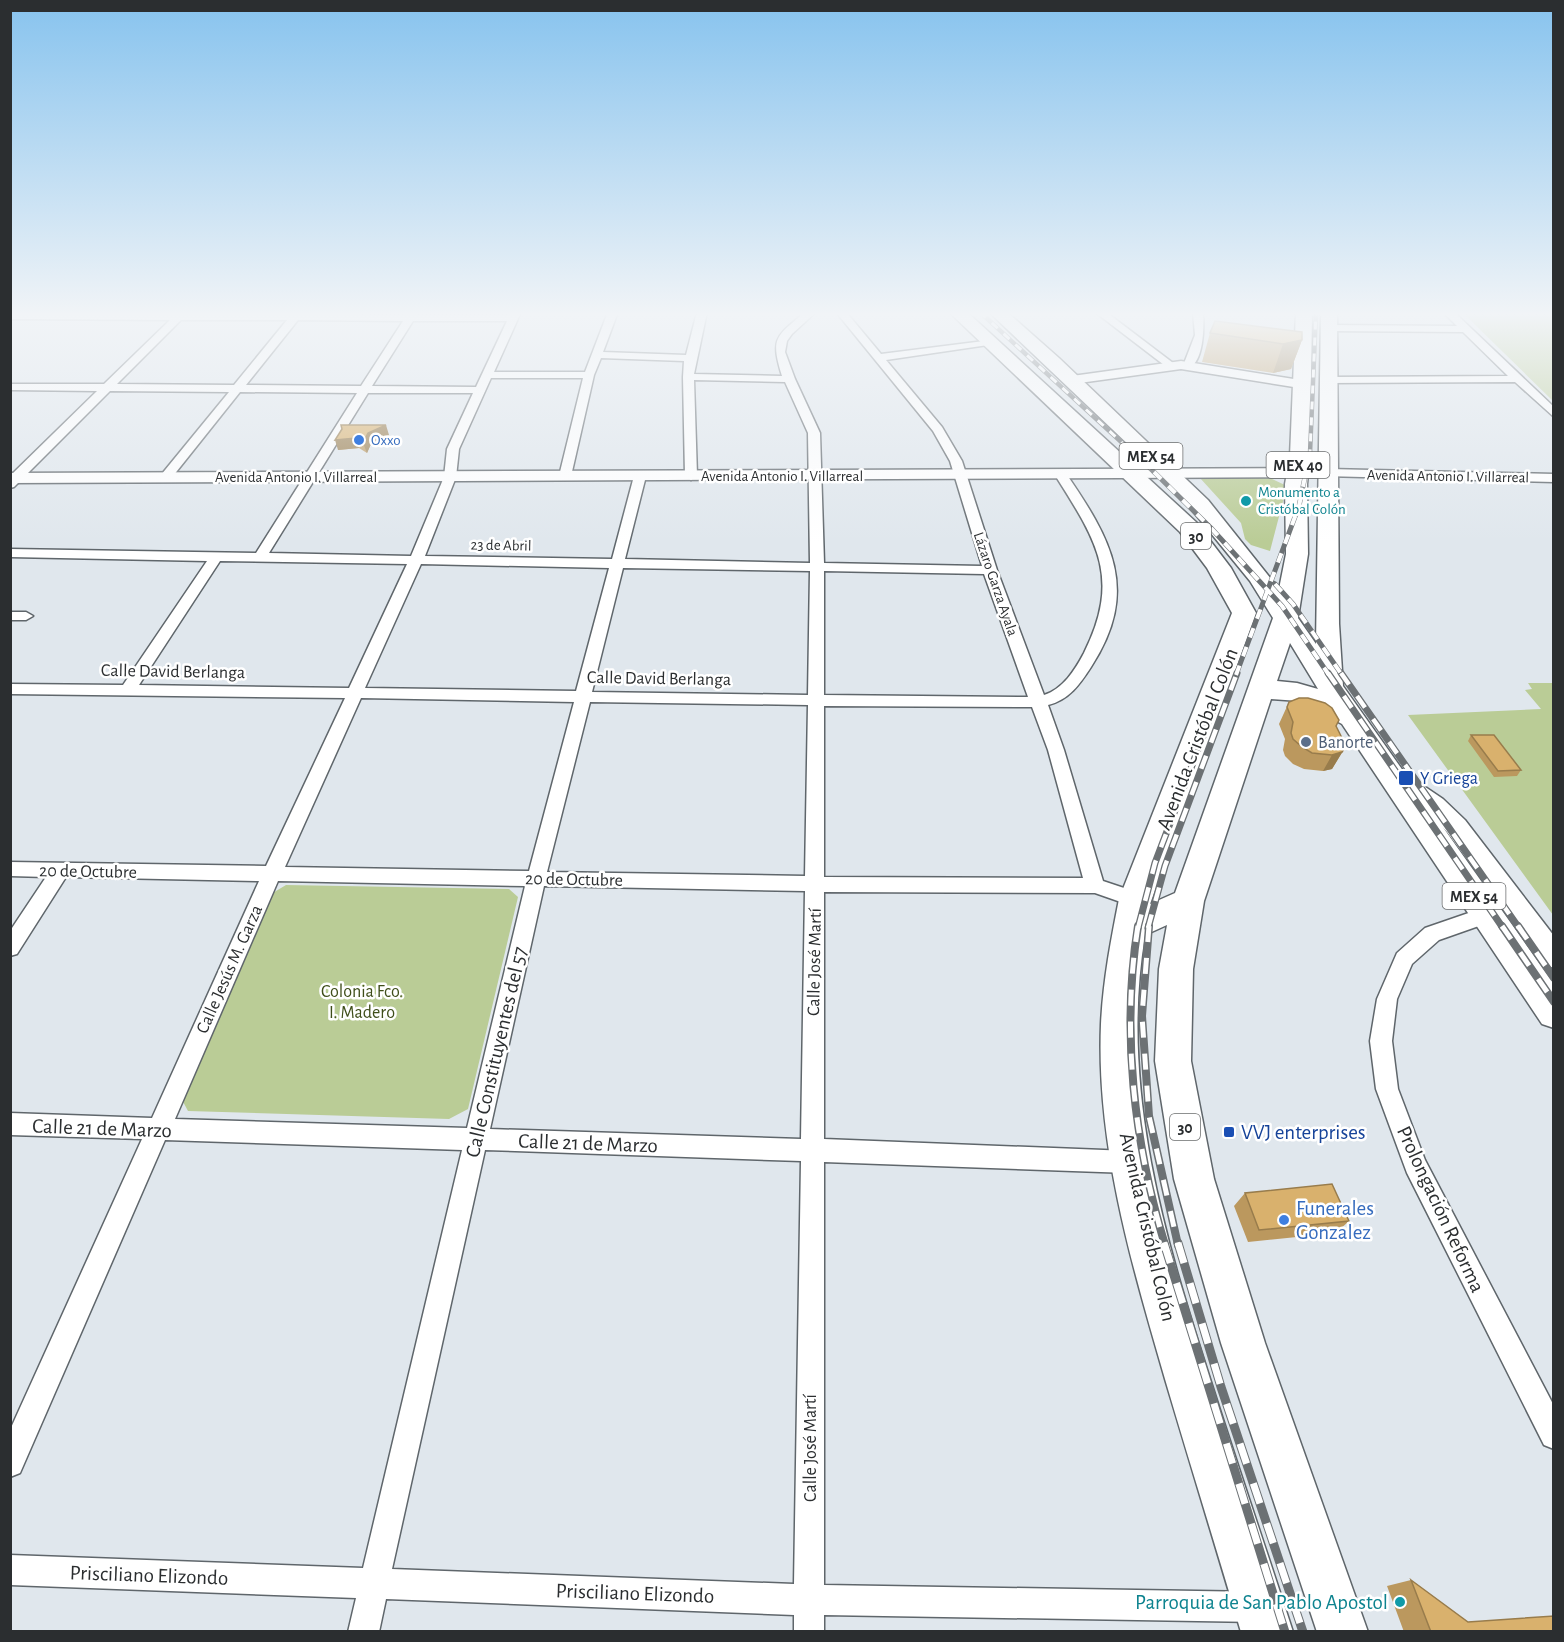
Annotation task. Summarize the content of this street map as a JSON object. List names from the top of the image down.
{
  "streets": {
    "main road": [
      "MEX 54",
      "MEX 40",
      "30",
      "Avenida Cristóbal Colón"
    ],
    "street": [
      "Avenida Antonio I. Villarreal",
      "23 de Abril",
      "Lázaro Garza Ayala",
      "Calle David Berlanga",
      "20 de Octubre",
      "Calle José Martí",
      "Calle Jesús M. Garza",
      "Calle Constituyentes del 57",
      "Calle 21 de Marzo",
      "Prolongación Reforma",
      "Prisciliano Elizondo"
    ]
  },
  "crossings": [
    ["MEX 54", "MEX 40"],
    ["MEX 54", "Avenida Antonio I. Villarreal"],
    ["MEX 54", "30"],
    ["MEX 54", "Prolongación Reforma"],
    ["MEX 40", "Avenida Antonio I. Villarreal"],
    ["MEX 40", "30"],
    ["Avenida Antonio I. Villarreal", "30"],
    ["Avenida Antonio I. Villarreal", "Lázaro Garza Ayala"],
    ["Avenida Antonio I. Villarreal", "Calle David Berlanga"],
    ["Avenida Antonio I. Villarreal", "Avenida Cristóbal Colón"],
    ["Avenida Antonio I. Villarreal", "Calle José Martí"],
    ["Avenida Antonio I. Villarreal", "Calle Jesús M. Garza"],
    ["Avenida Antonio I. Villarreal", "Calle Constituyentes del 57"],
    ["30", "Avenida Cristóbal Colón"],
    ["23 de Abril", "Lázaro Garza Ayala"],
    ["23 de Abril", "Calle José Martí"],
    ["23 de Abril", "Calle Jesús M. Garza"],
    ["23 de Abril", "Calle Constituyentes del 57"],
    ["Lázaro Garza Ayala", "Calle David Berlanga"],
    ["Lázaro Garza Ayala", "20 de Octubre"],
    ["Calle David Berlanga", "Calle José Martí"],
    ["Calle David Berlanga", "Calle Jesús M. Garza"],
    ["Calle David Berlanga", "Calle Constituyentes del 57"],
    ["Avenida Cristóbal Colón", "20 de Octubre"],
    ["Avenida Cristóbal Colón", "Calle 21 de Marzo"],
    ["Avenida Cristóbal Colón", "Prisciliano Elizondo"],
    ["20 de Octubre", "Calle José Martí"],
    ["20 de Octubre", "Calle Jesús M. Garza"],
    ["20 de Octubre", "Calle Constituyentes del 57"],
    ["Calle José Martí", "Calle 21 de Marzo"],
    ["Calle José Martí", "Prisciliano Elizondo"],
    ["Calle Jesús M. Garza", "Calle 21 de Marzo"],
    ["Calle Constituyentes del 57", "Calle 21 de Marzo"],
    ["Calle Constituyentes del 57", "Prisciliano Elizondo"]
  ],
  "parks": ["Colonia Fco. I. Madero"],
  "places": {
    "other": [
      "Oxxo",
      "Monumento a Cristóbal Colón",
      "Banorte",
      "Funerales Gonzalez",
      "Parroquia de San Pablo Apostol"
    ],
    "transit": ["Y Griega", "VVJ enterprises"]
  }
}
